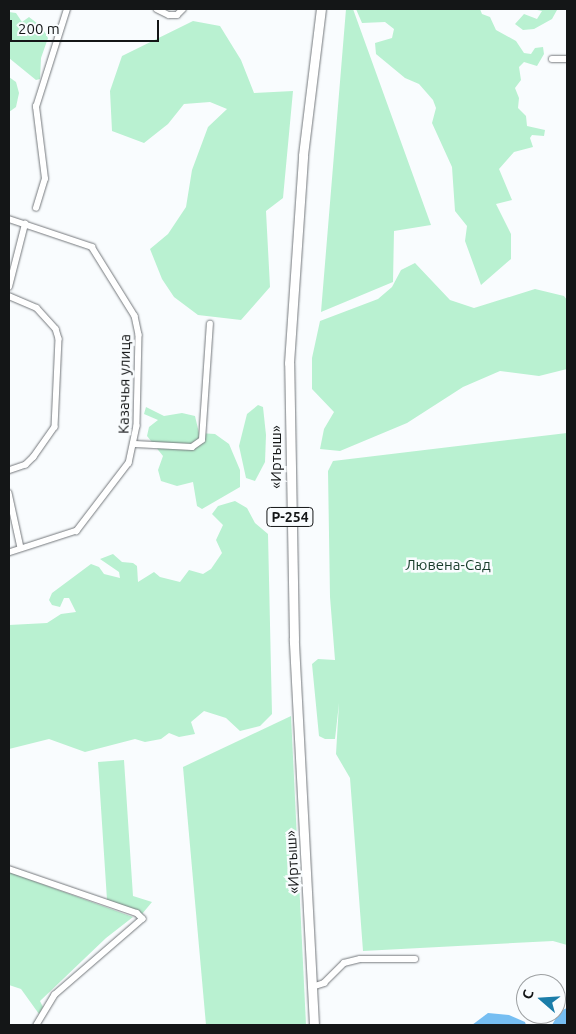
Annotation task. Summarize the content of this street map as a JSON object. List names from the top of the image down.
{
  "streets": {
    "highway": ["«Иртыш»", "Р-254"],
    "street": ["Казачья улица"]
  },
  "parks": ["Лювена-Сад"],
  "scale_bar": "200 m",
  "north": "left"
}
